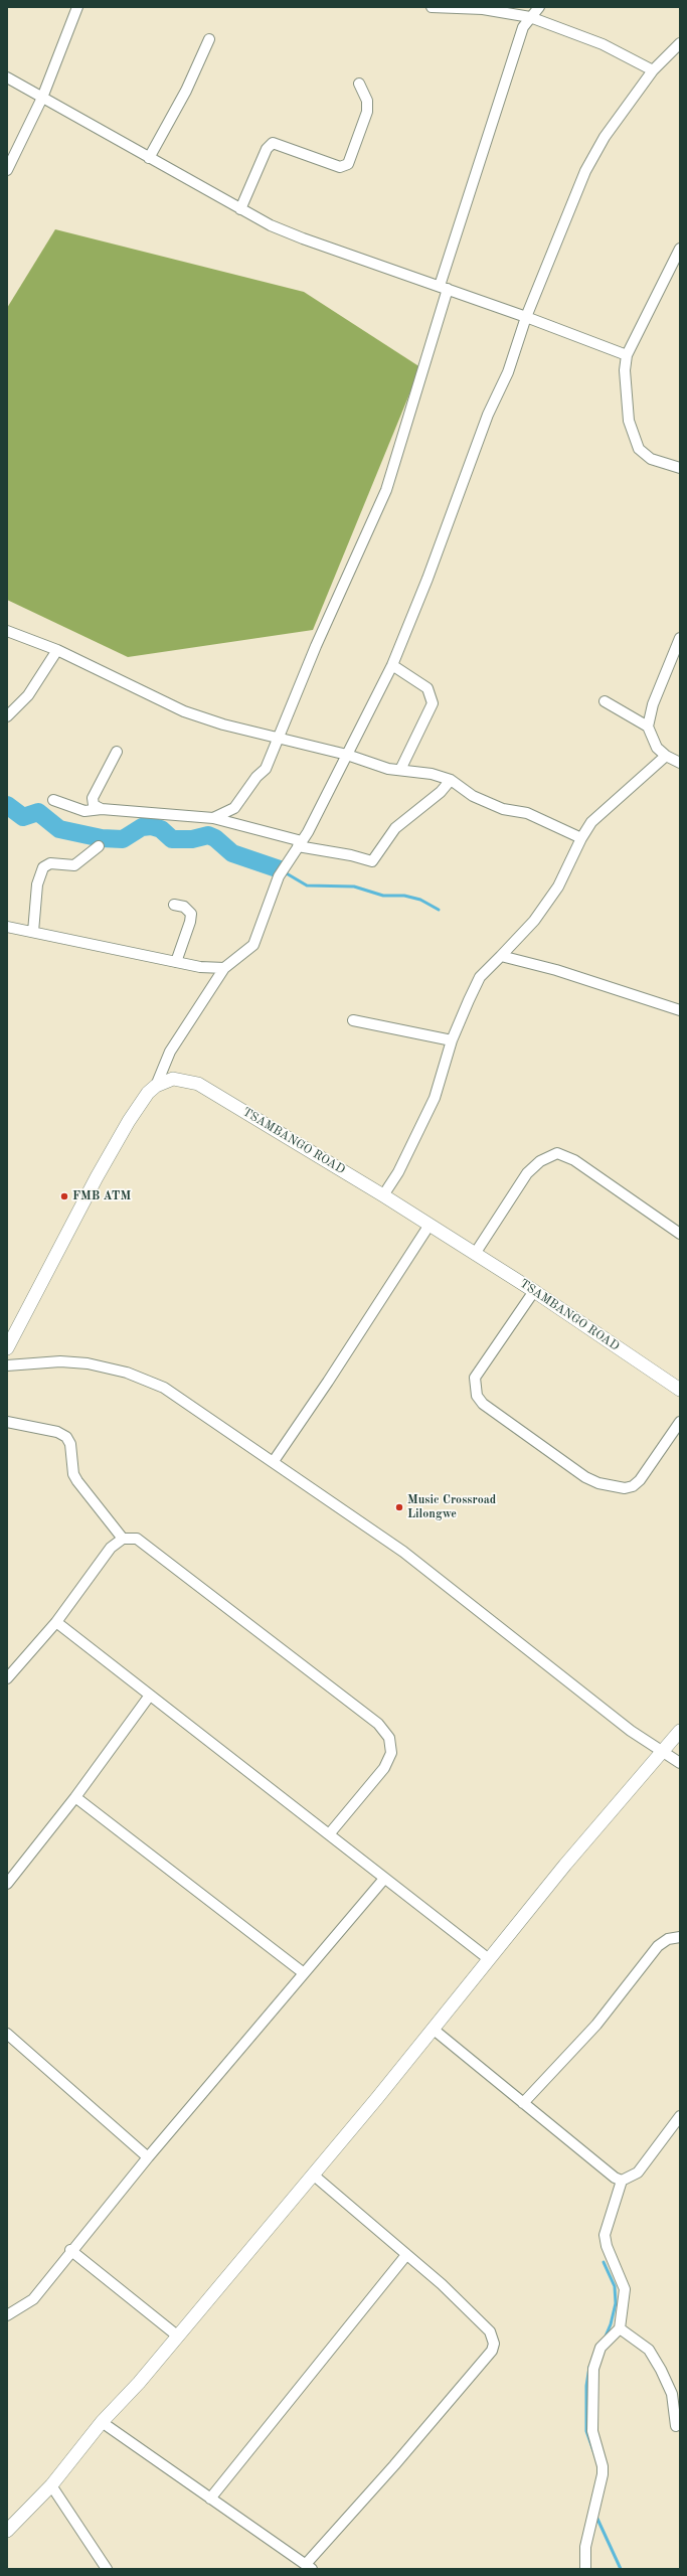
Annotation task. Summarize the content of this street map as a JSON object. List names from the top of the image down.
{
  "streets": {
    "street": ["TSAMBANGO ROAD"]
  },
  "places": ["FMB ATM", "Music Crossroad Lilongwe"]
}
